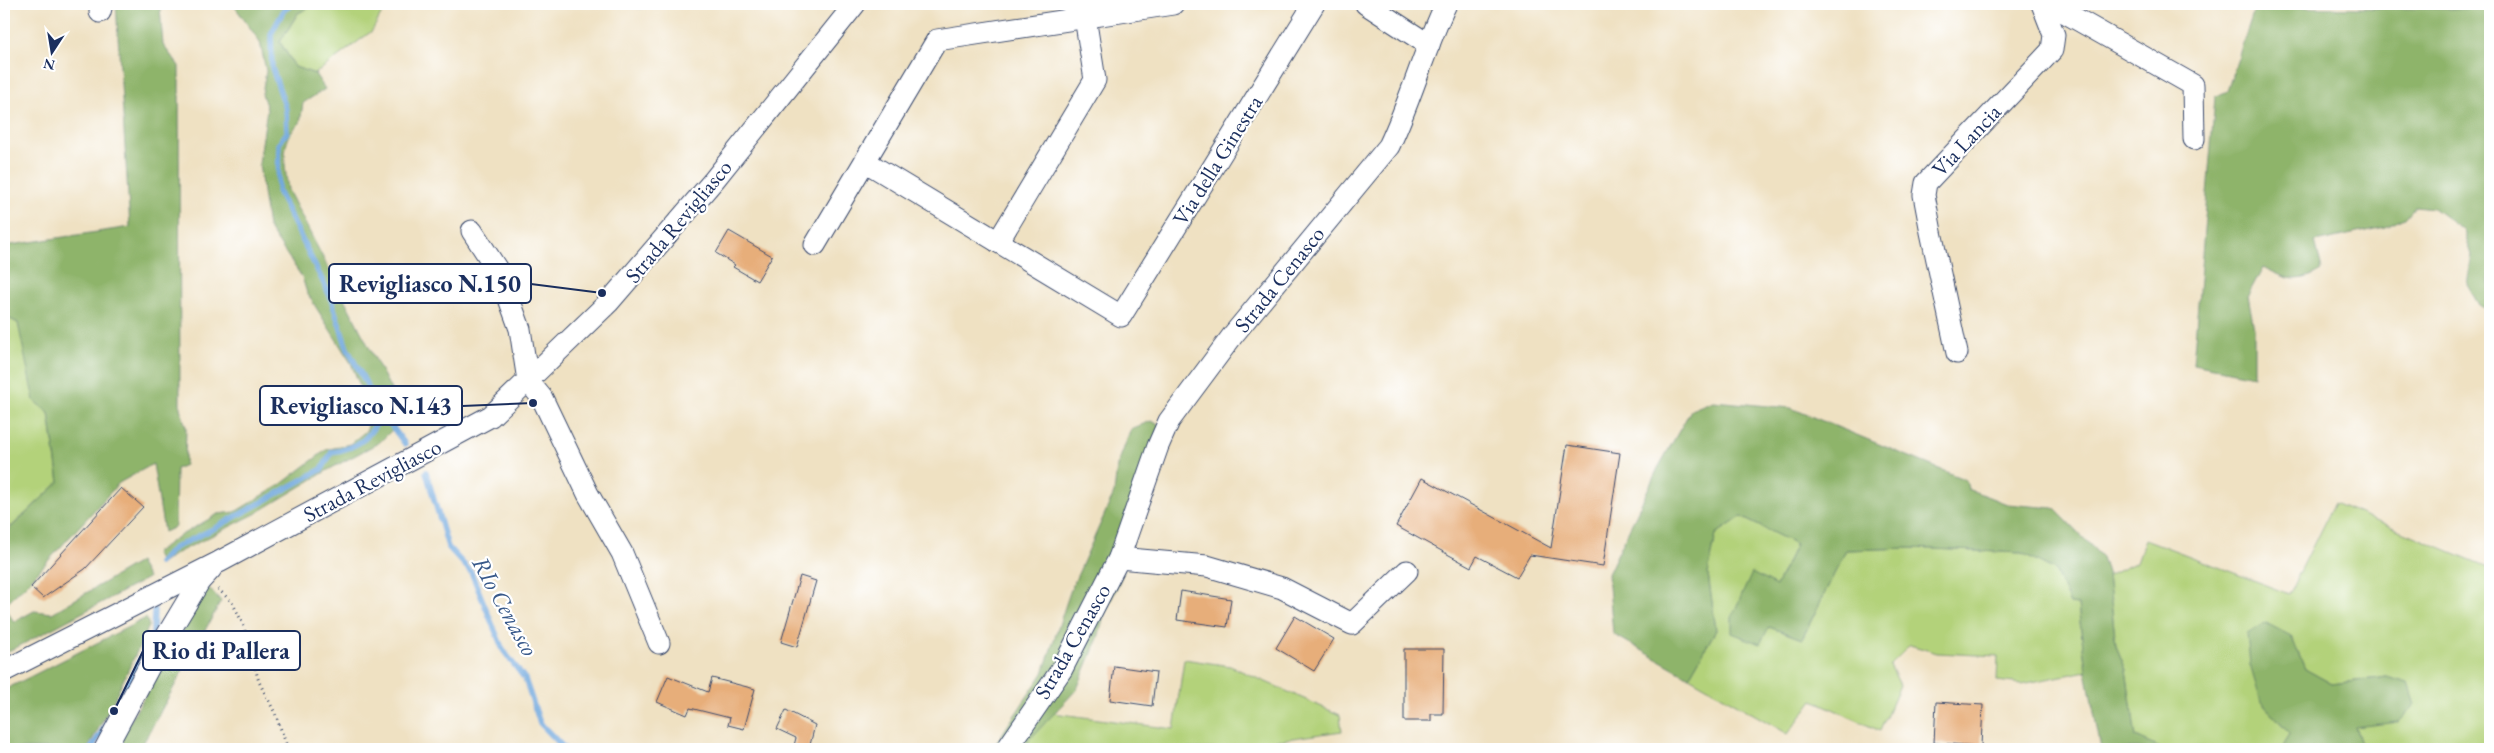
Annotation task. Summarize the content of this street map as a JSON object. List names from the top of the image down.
{
  "streets": {
    "street": [
      "Via Lancia",
      "Via della Ginestra",
      "Strada Revigliasco",
      "Strada Cenasco"
    ]
  },
  "water": ["RIo Cenasco"],
  "places": ["Revigliasco N.150", "Revigliasco N.143", "Rio di Pallera"],
  "north": "bottom"
}
